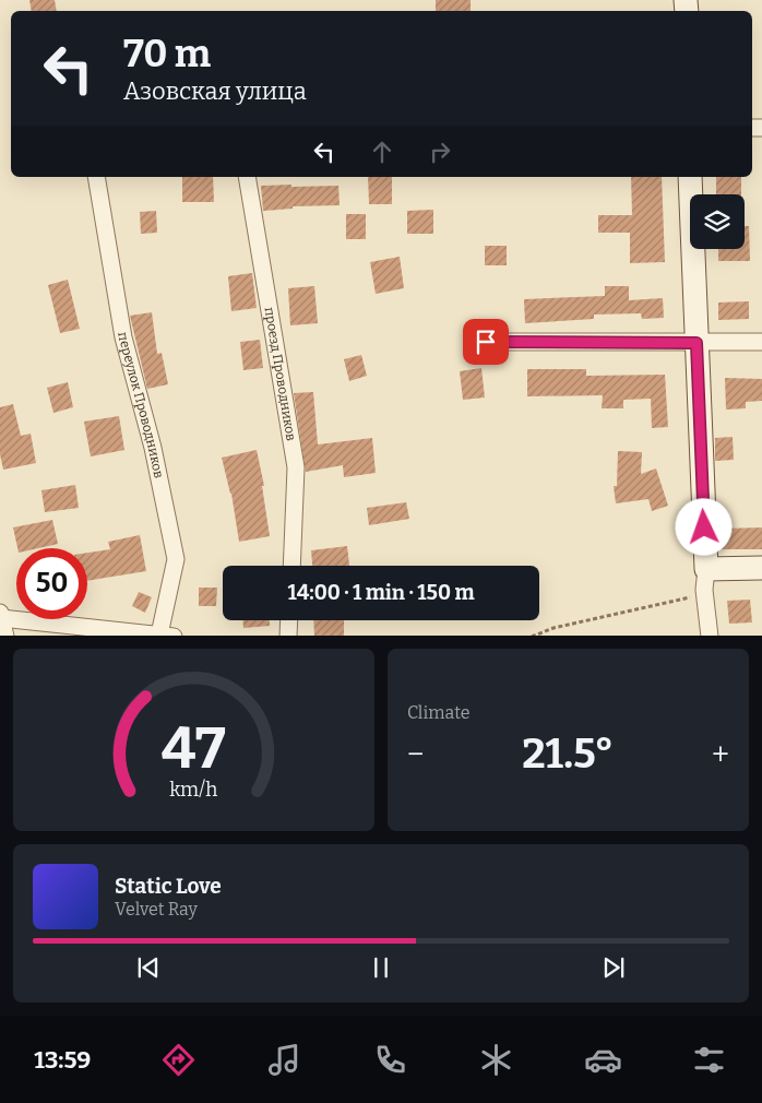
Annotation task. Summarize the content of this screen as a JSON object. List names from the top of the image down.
{
  "streets": {
    "street": ["проезд Проводников", "переулок Проводников"]
  },
  "page": {
    "turn": ["70 m", "Азовская улица"],
    "limit": "50",
    "trip": "14:00 · 1 min · 150 m",
    "tile": "Climate",
    "heat": ["−", "21.5°", "+"],
    "song": ["Static Love", "Velvet Ray"],
    "tabs": "13:59",
    "gauge": ["47", "km/h"]
  }
}
